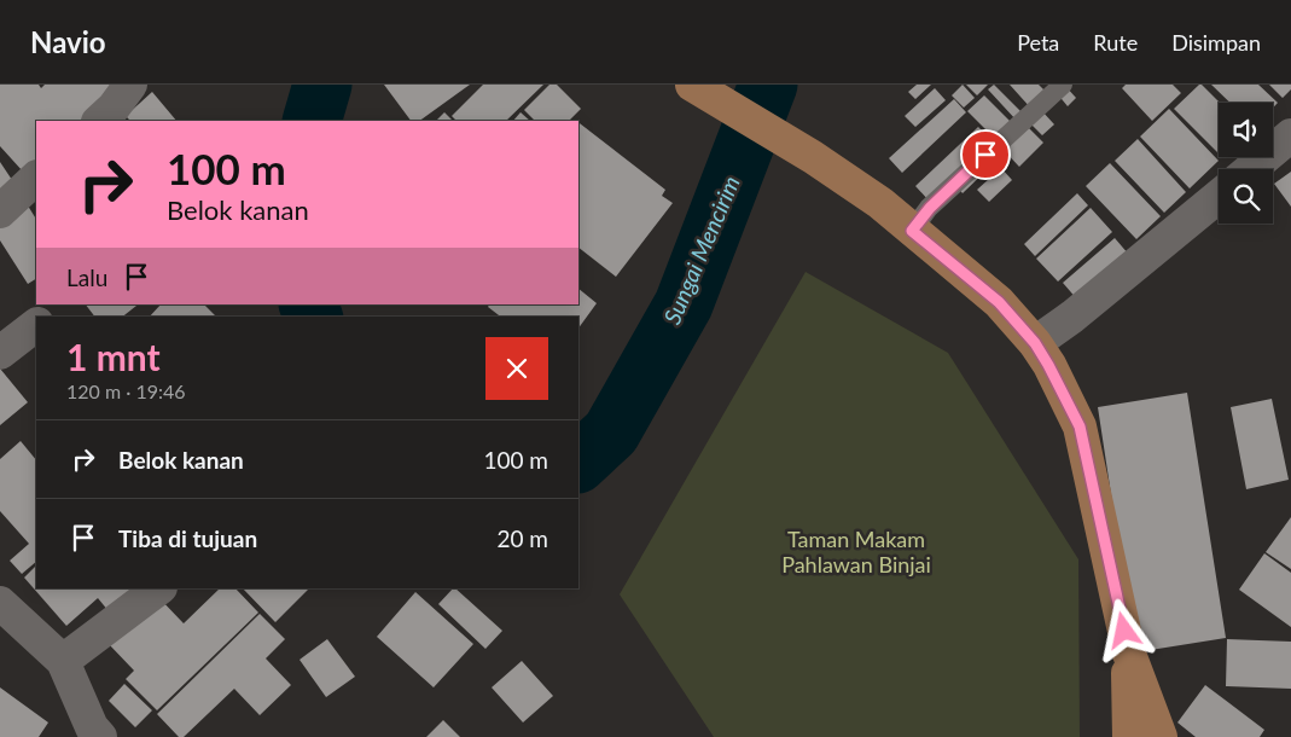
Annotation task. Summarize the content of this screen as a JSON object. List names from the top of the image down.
{
  "water": ["Sungai Mencirim"],
  "parks": ["Taman Makam Pahlawan Binjai"],
  "page": {
    "header": "Navio",
    "nav": ["Peta", "Rute", "Disimpan"],
    "turn": ["100 m", "Belok kanan"],
    "then": "Lalu",
    "heading": ["1 mnt", "120 m · 19:46"],
    "list": [
      {
        "name": "Belok kanan",
        "value": "100 m"
      },
      {
        "name": "Tiba di tujuan",
        "value": "20 m"
      }
    ]
  }
}
